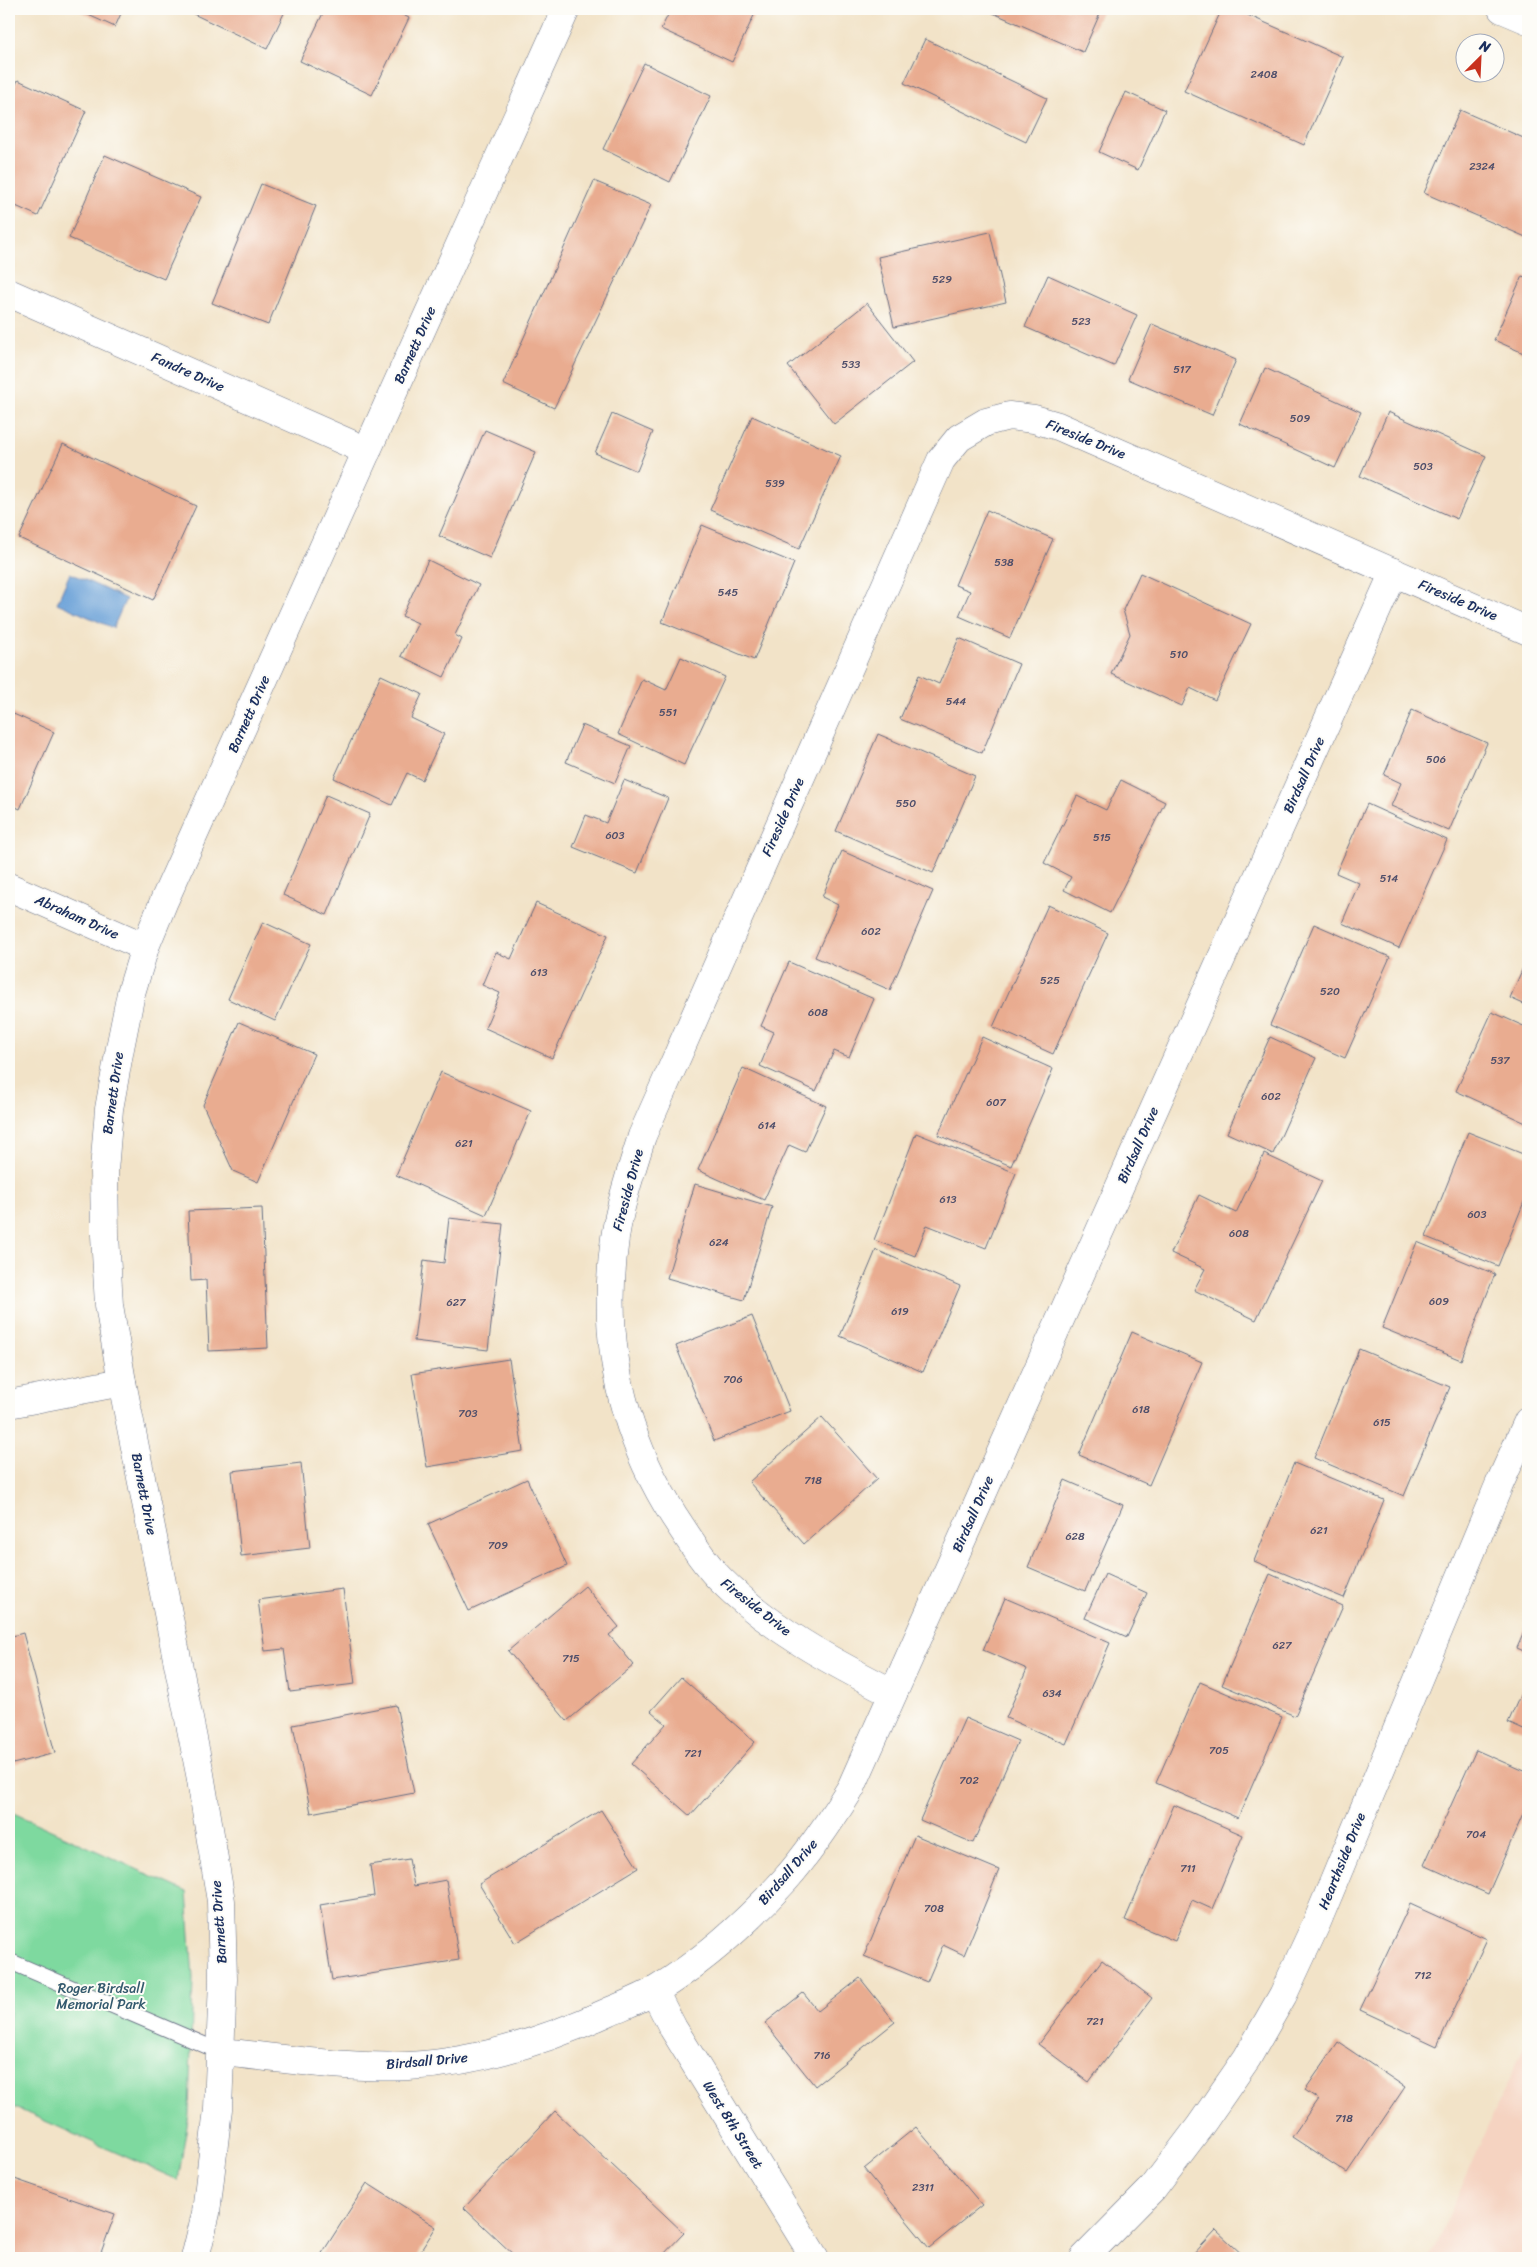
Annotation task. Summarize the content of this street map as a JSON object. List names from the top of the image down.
{
  "streets": {
    "street": [
      "Barnett Drive",
      "Fandre Drive",
      "Fireside Drive",
      "Birdsall Drive",
      "Abraham Drive",
      "Hearthside Drive",
      "West 8th Street"
    ]
  },
  "crossings": [
    ["Barnett Drive", "Fandre Drive"],
    ["Barnett Drive", "Birdsall Drive"],
    ["Barnett Drive", "Abraham Drive"],
    ["Fireside Drive", "Birdsall Drive"],
    ["Birdsall Drive", "West 8th Street"]
  ],
  "parks": ["Roger Birdsall Memorial Park"],
  "house_numbers": [
    "2408",
    "2324",
    "529",
    "523",
    "533",
    "517",
    "509",
    "503",
    "539",
    "538",
    "545",
    "510",
    "544",
    "551",
    "506",
    "550",
    "603",
    "515",
    "514",
    "602",
    "613",
    "525",
    "520",
    "608",
    "537",
    "602",
    "607",
    "614",
    "621",
    "613",
    "603",
    "608",
    "624",
    "609",
    "627",
    "619",
    "706",
    "618",
    "703",
    "615",
    "718",
    "621",
    "628",
    "709",
    "627",
    "715",
    "634",
    "705",
    "721",
    "702",
    "704",
    "711",
    "708",
    "712",
    "721",
    "716",
    "718",
    "2311"
  ],
  "north": "top right"
}
